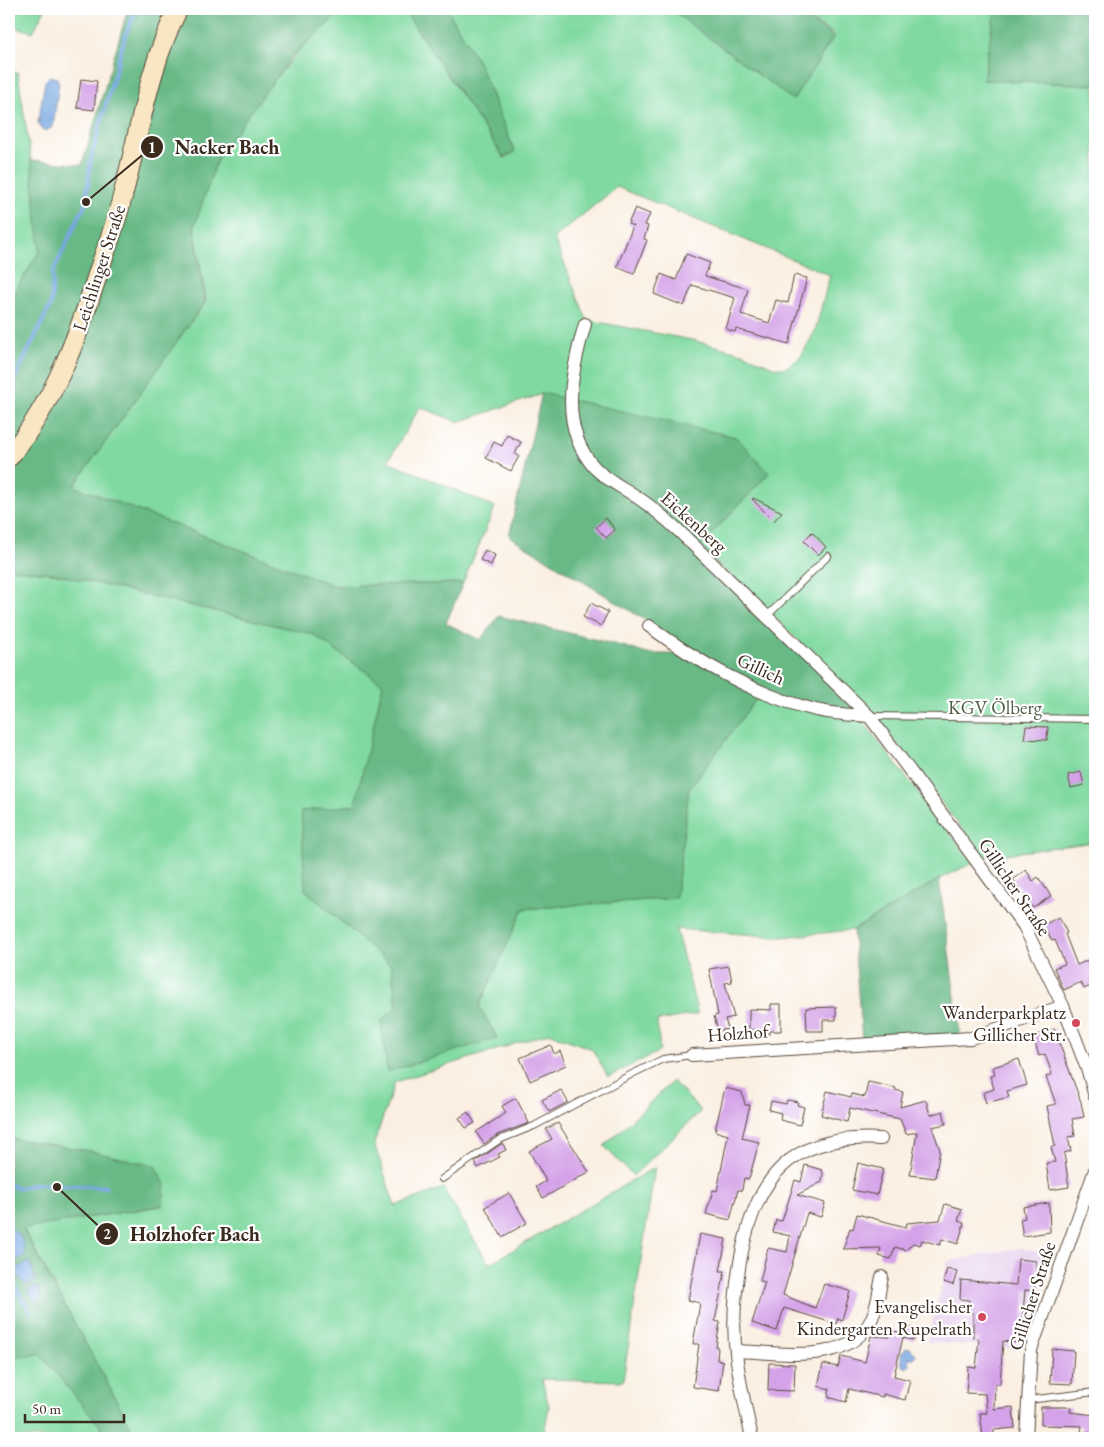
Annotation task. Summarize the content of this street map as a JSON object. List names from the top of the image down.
{
  "streets": {
    "main road": ["Leichlinger Straße"],
    "street": [
      "Eickenberg",
      "Gillich",
      "Gillicher Straße",
      "Holzhof"
    ]
  },
  "crossings": [
    ["Eickenberg", "Gillich"],
    ["Eickenberg", "Gillicher Straße"],
    ["Gillich", "Gillicher Straße"],
    ["Gillicher Straße", "Holzhof"]
  ],
  "parks": ["KGV Ölberg"],
  "places": [
    "Nacker Bach",
    "Wanderparkplatz Gillicher Str.",
    "Holzhofer Bach",
    "Evangelischer Kindergarten Rupelrath"
  ],
  "scale_bar": "50 m"
}
